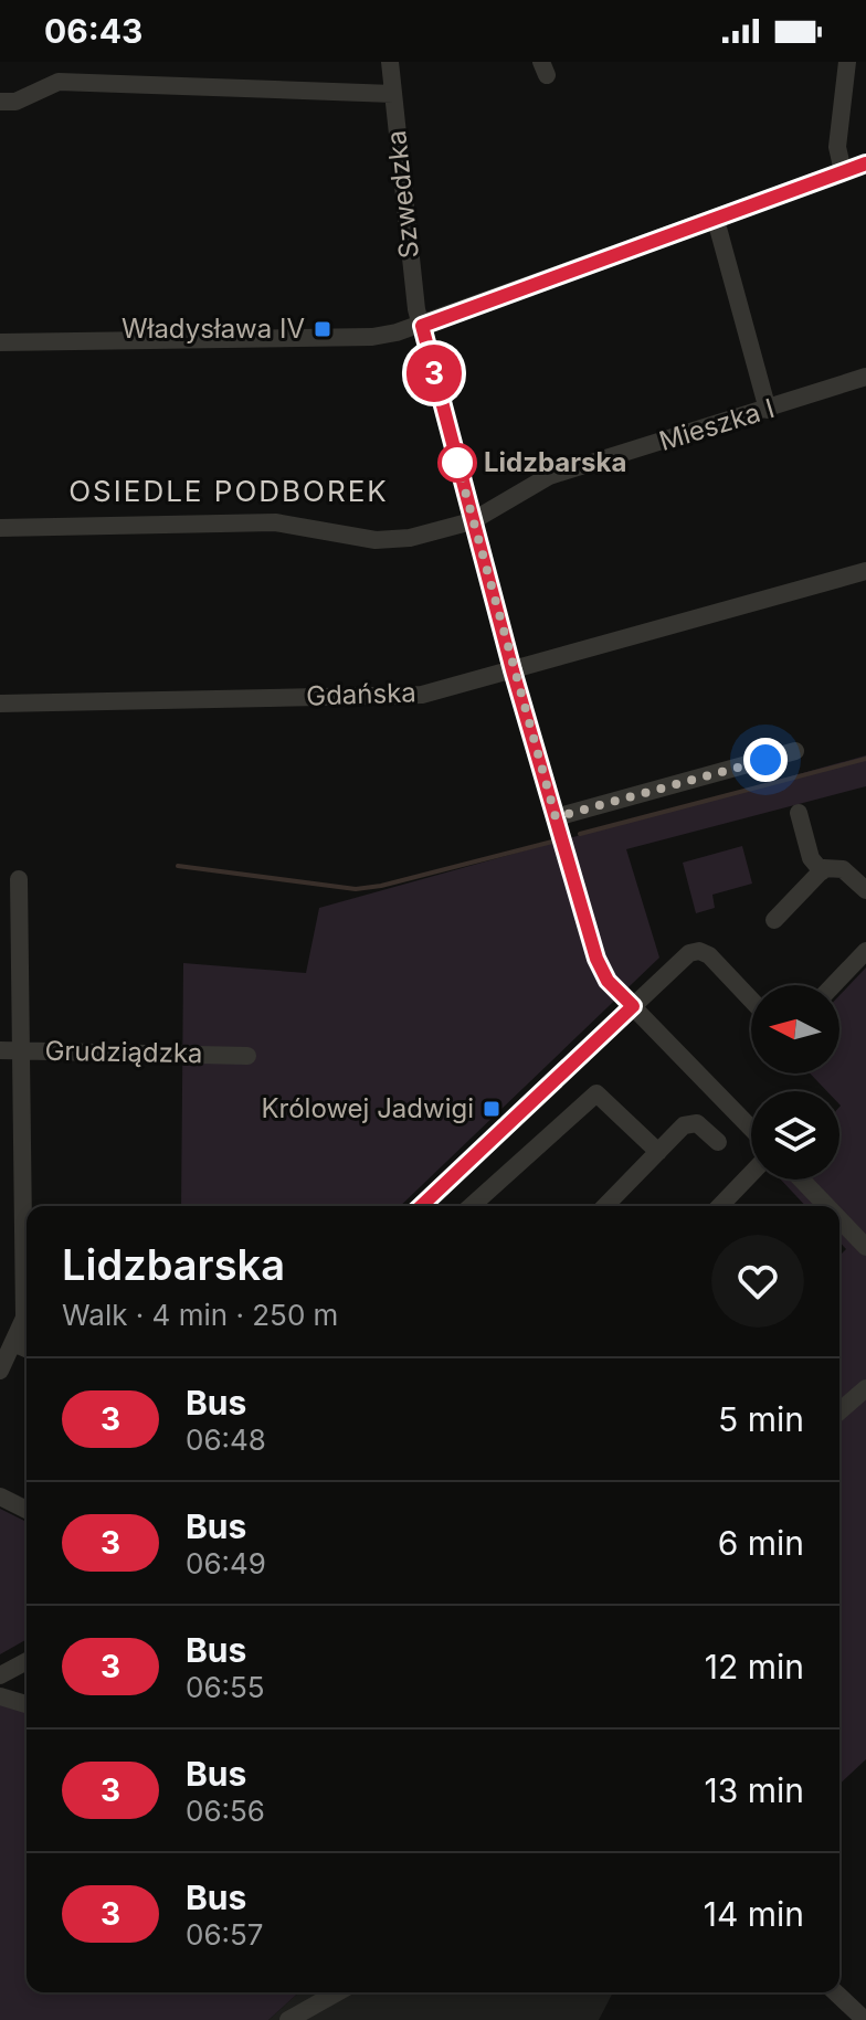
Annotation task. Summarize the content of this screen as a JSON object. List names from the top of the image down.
{
  "streets": {
    "street": [
      "Szwedzka",
      "Mieszka I",
      "Gdańska",
      "Grudziądzka"
    ]
  },
  "districts": ["OSIEDLE PODBOREK"],
  "places": {
    "transit": ["Władysława IV", "Królowej Jadwigi"],
    "other": ["Lidzbarska"]
  },
  "lines": ["bus line 3"],
  "north": "left",
  "page": {
    "status": "06:43",
    "on_map": "3",
    "heading": ["Lidzbarska", "Walk · 4 min · 250 m"],
    "list": [
      {
        "mark": "3",
        "name": "Bus",
        "note": "06:48",
        "value": "5 min"
      },
      {
        "mark": "3",
        "name": "Bus",
        "note": "06:49",
        "value": "6 min"
      },
      {
        "mark": "3",
        "name": "Bus",
        "note": "06:55",
        "value": "12 min"
      },
      {
        "mark": "3",
        "name": "Bus",
        "note": "06:56",
        "value": "13 min"
      },
      {
        "mark": "3",
        "name": "Bus",
        "note": "06:57",
        "value": "14 min"
      }
    ]
  }
}
